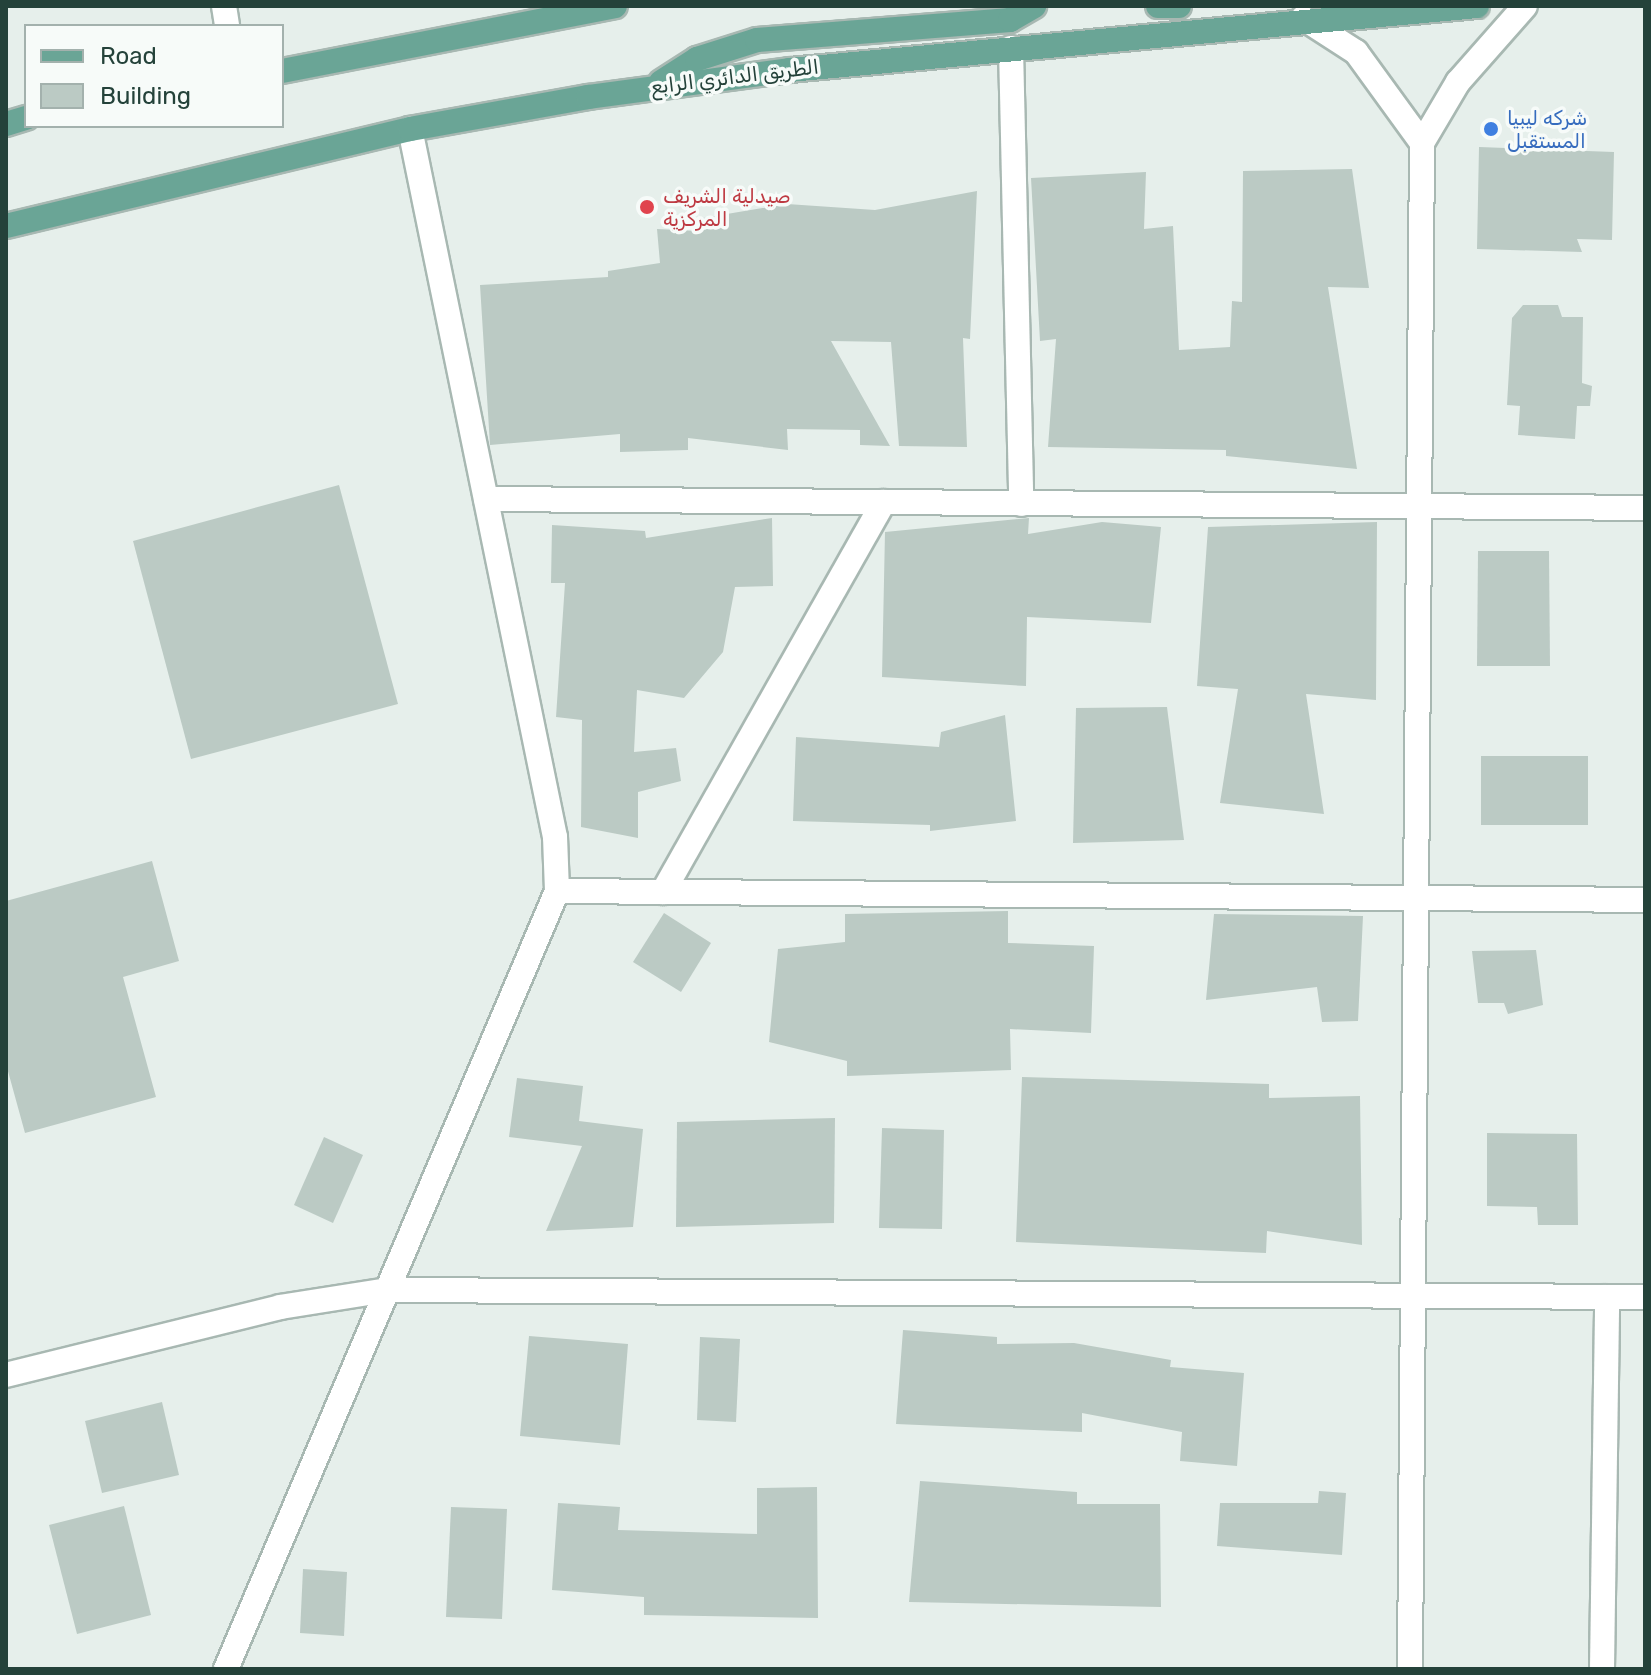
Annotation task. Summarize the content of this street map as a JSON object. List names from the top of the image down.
{
  "streets": {
    "main road": ["الطريق الدائري الرابع"]
  },
  "places": ["شركه ليبيا المستقبل", "صيدلية الشريف المركزية"],
  "legend": ["Road", "Building"]
}
